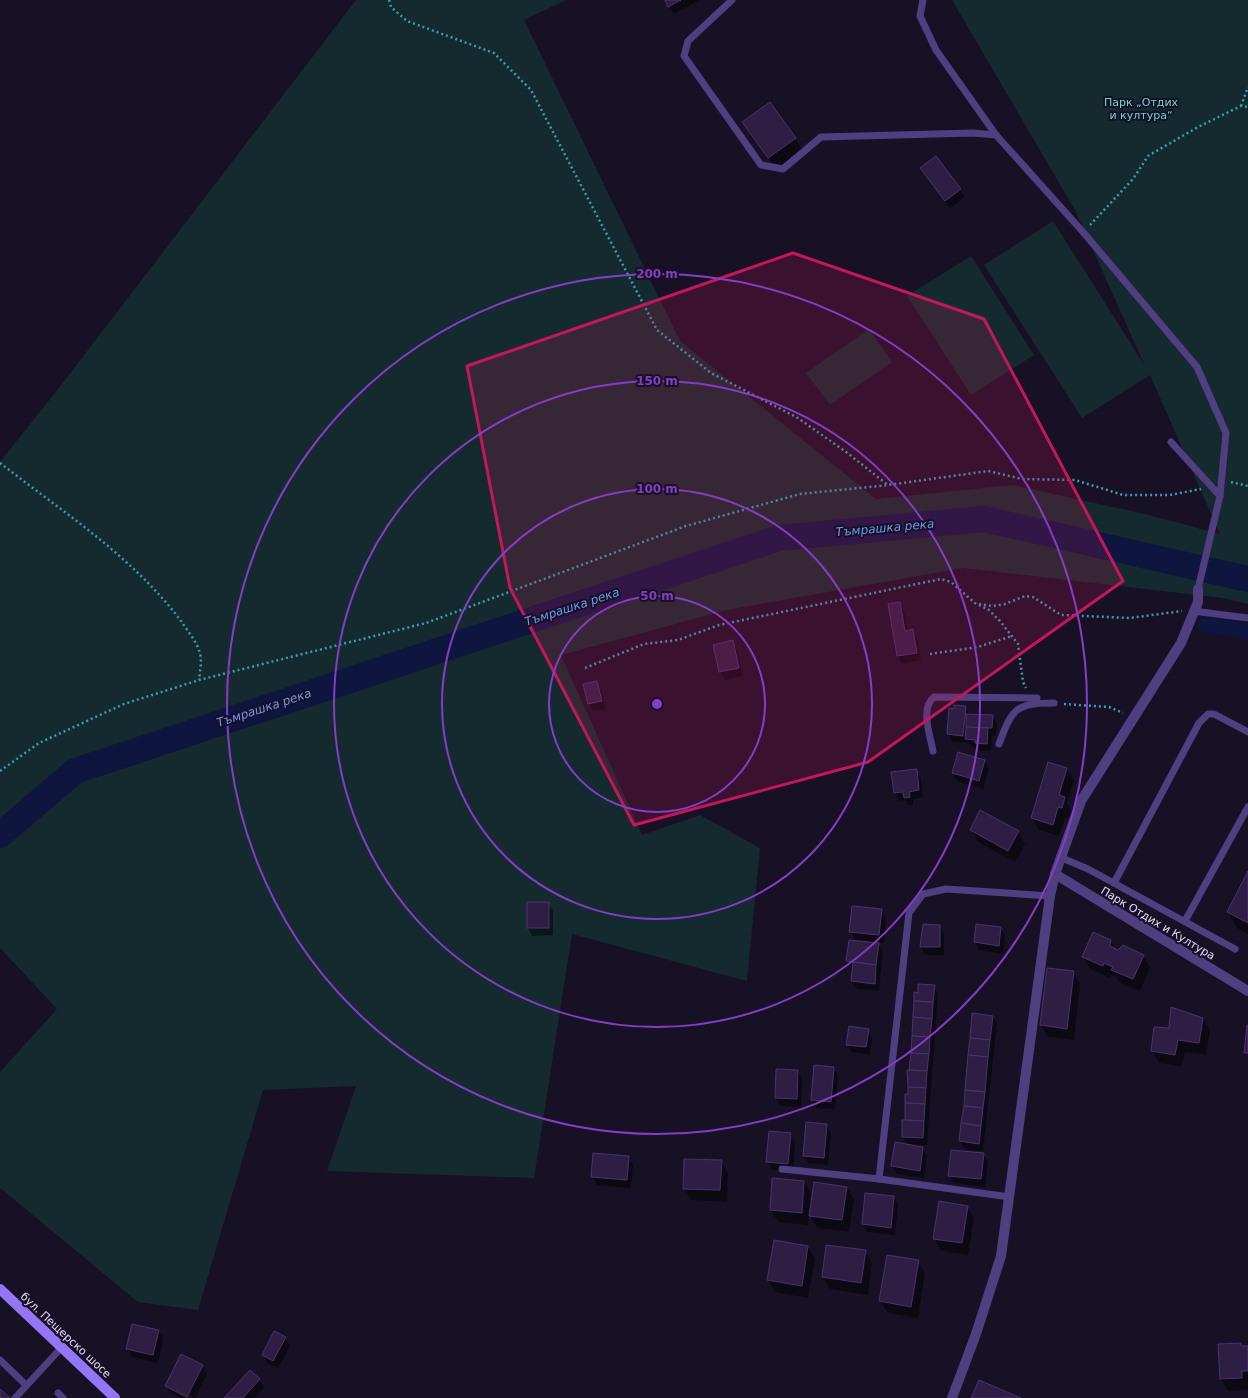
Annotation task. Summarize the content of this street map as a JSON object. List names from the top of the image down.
{
  "streets": {
    "main road": ["бул. Пещерско шосе"],
    "street": ["Парк Отдих и Култура"]
  },
  "water": ["Тъмрашка река"],
  "parks": ["Парк „Отдих и култура“"],
  "rings": [
    "200 m",
    "150 m",
    "100 m",
    "50 m"
  ]
}
